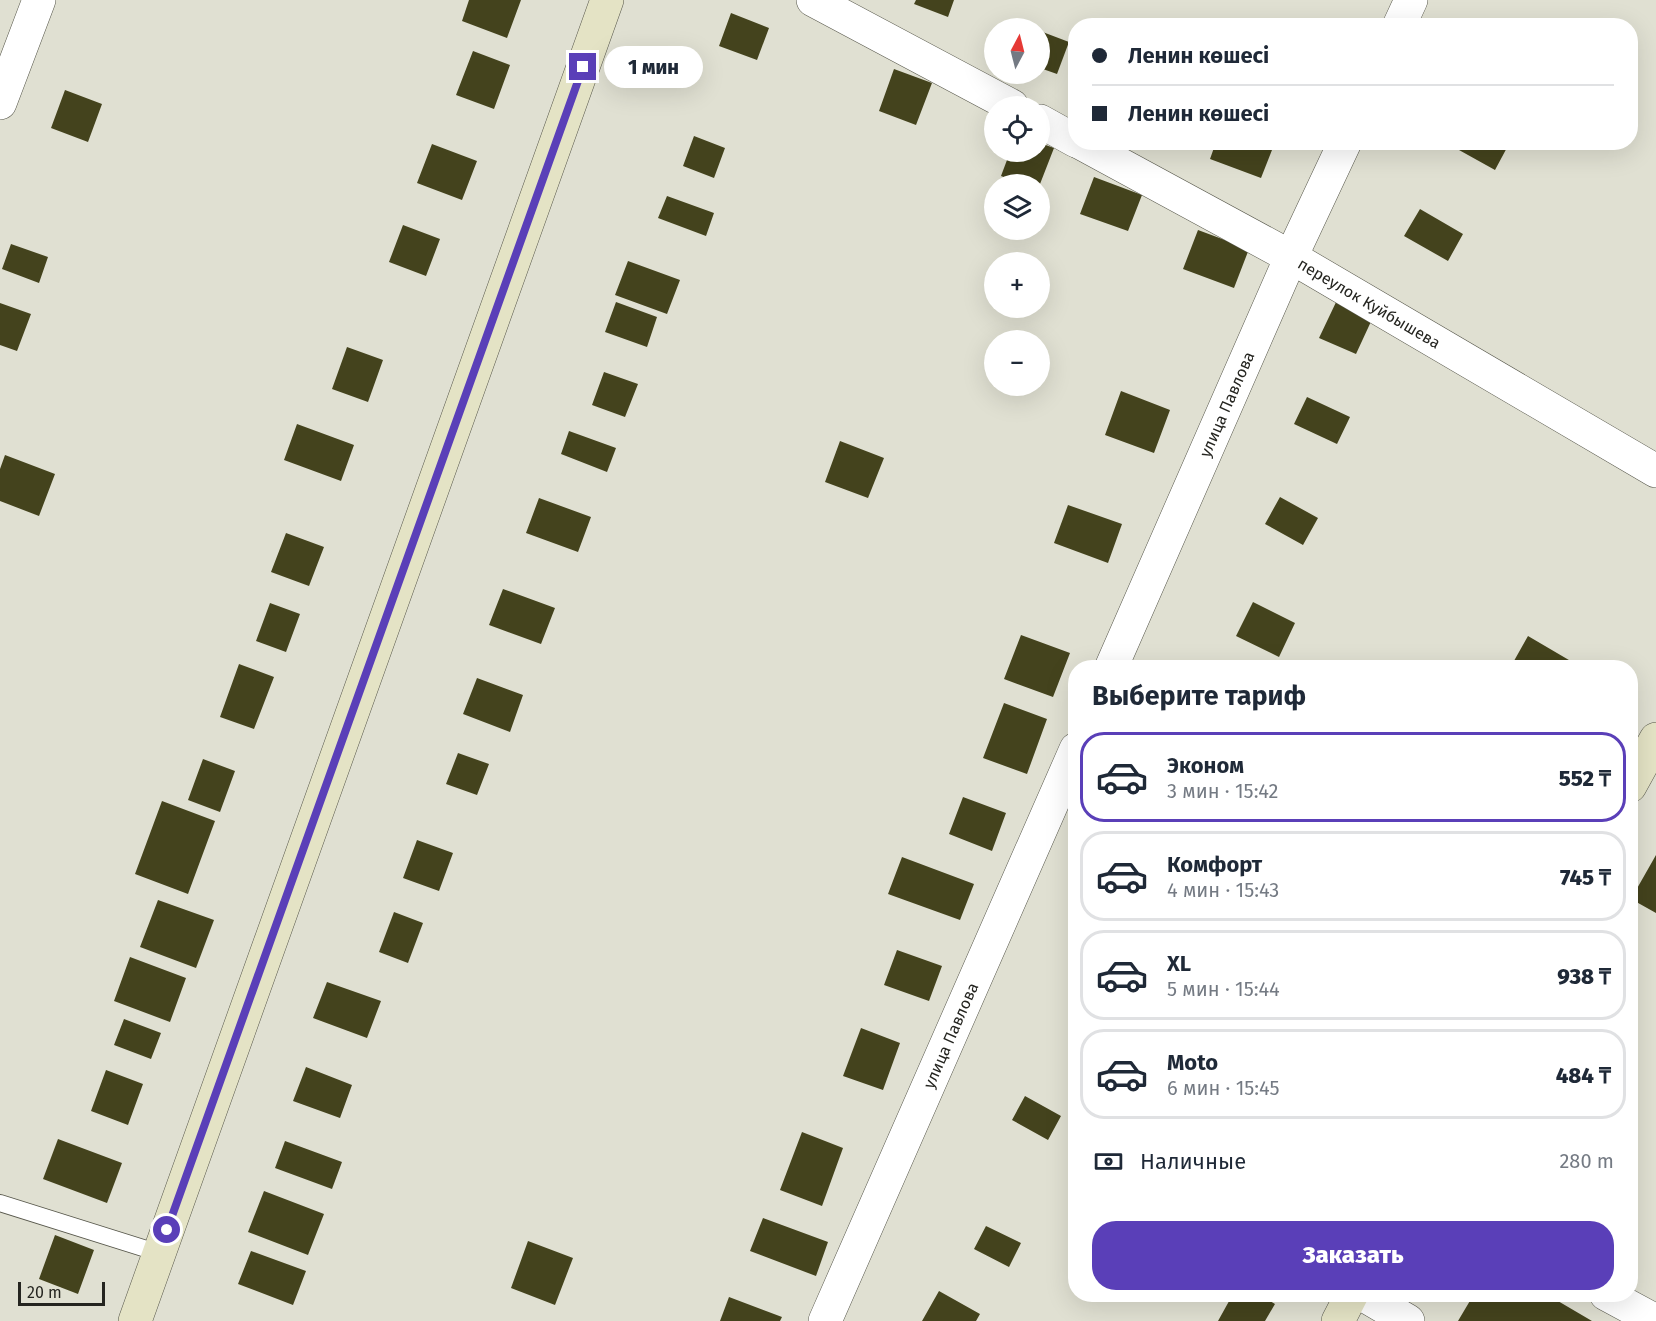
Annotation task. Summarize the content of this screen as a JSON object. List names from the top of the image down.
{
  "streets": {
    "street": ["переулок Куйбышева", "улица Павлова"]
  },
  "crossings": [
    ["переулок Куйбышева", "улица Павлова"]
  ],
  "scale_bar": "20 m",
  "north": "top",
  "page": {
    "map_buttons": ["+", "−"],
    "banner": ["Ленин көшесі", "Ленин көшесі"],
    "bubble": "1 мин",
    "heading": "Выберите тариф",
    "list": [
      {
        "name": "Эконом",
        "note": "3 мин · 15:42",
        "value": "552 ₸"
      },
      {
        "name": "Комфорт",
        "note": "4 мин · 15:43",
        "value": "745 ₸"
      },
      {
        "name": "XL",
        "note": "5 мин · 15:44",
        "value": "938 ₸"
      },
      {
        "name": "Moto",
        "note": "6 мин · 15:45",
        "value": "484 ₸"
      }
    ],
    "pay": ["Наличные", "280 m"],
    "buttons": "Заказать",
    "scale": "20 m"
  }
}
